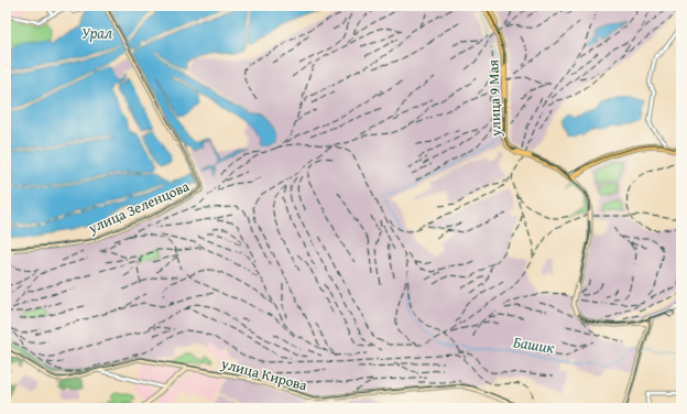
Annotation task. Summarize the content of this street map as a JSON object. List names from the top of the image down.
{
  "streets": {
    "main road": ["улица 9 Мая", "улица Зеленцова", "улица Кирова"]
  },
  "water": ["Урал", "Башик"]
}
